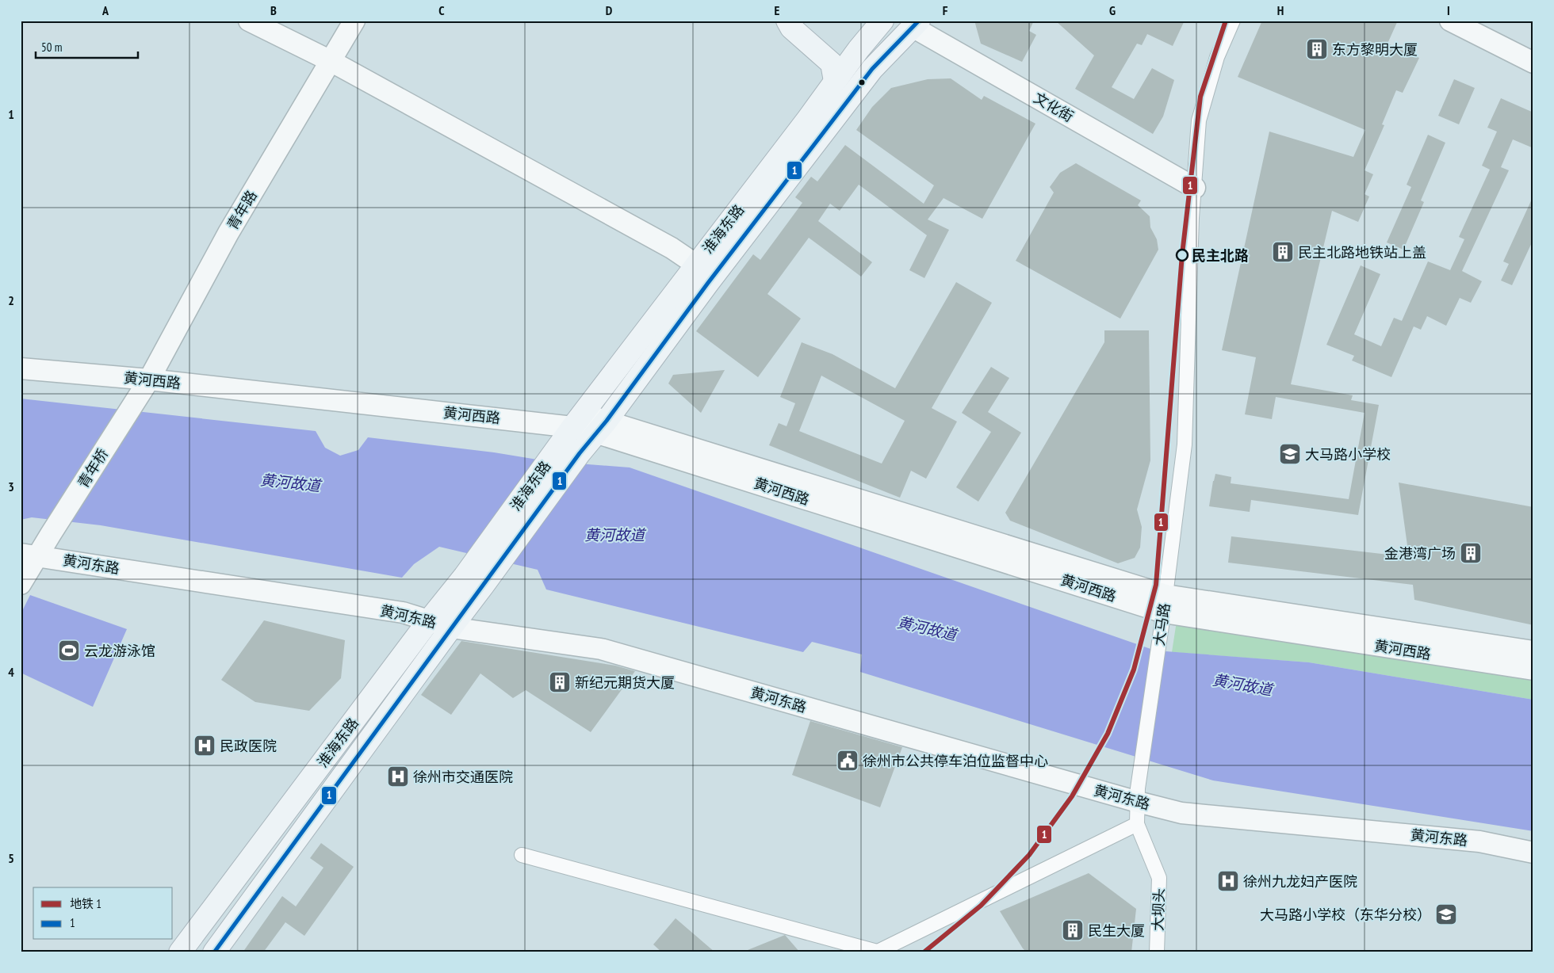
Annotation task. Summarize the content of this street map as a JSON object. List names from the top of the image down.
{
  "streets": {
    "main road": ["淮海东路"],
    "street": [
      "文化街",
      "青年路",
      "黄河西路",
      "青年桥",
      "黄河东路",
      "大马路",
      "大坝头"
    ]
  },
  "crossings": [
    ["文化街", "淮海东路"],
    ["文化街", "大马路"],
    ["青年路", "黄河西路"],
    ["青年路", "青年桥"],
    ["淮海东路", "黄河西路"],
    ["淮海东路", "黄河东路"],
    ["黄河西路", "大马路"],
    ["青年桥", "黄河东路"],
    ["黄河东路", "大马路"],
    ["大马路", "大坝头"]
  ],
  "water": ["黄河故道"],
  "places": {
    "building": [
      "东方黎明大厦",
      "民主北路地铁站上盖",
      "金港湾广场",
      "新纪元期货大厦",
      "民生大厦"
    ],
    "other": ["民主北路"],
    "school or university": ["大马路小学校", "大马路小学校（东华分校）"],
    "sports": ["云龙游泳馆"],
    "hospital": ["民政医院", "徐州市交通医院", "徐州九龙妇产医院"],
    "public building": ["徐州市公共停车泊位监督中心"]
  },
  "lines": ["metro line 1", "transit line 1"],
  "legend": ["地铁 1", "1"],
  "scale_bar": "50 m",
  "grid": {
    "columns": [
      "A",
      "B",
      "C",
      "D",
      "E",
      "F",
      "G",
      "H",
      "I"
    ],
    "rows": [
      "1",
      "2",
      "3",
      "4",
      "5"
    ]
  }
}
